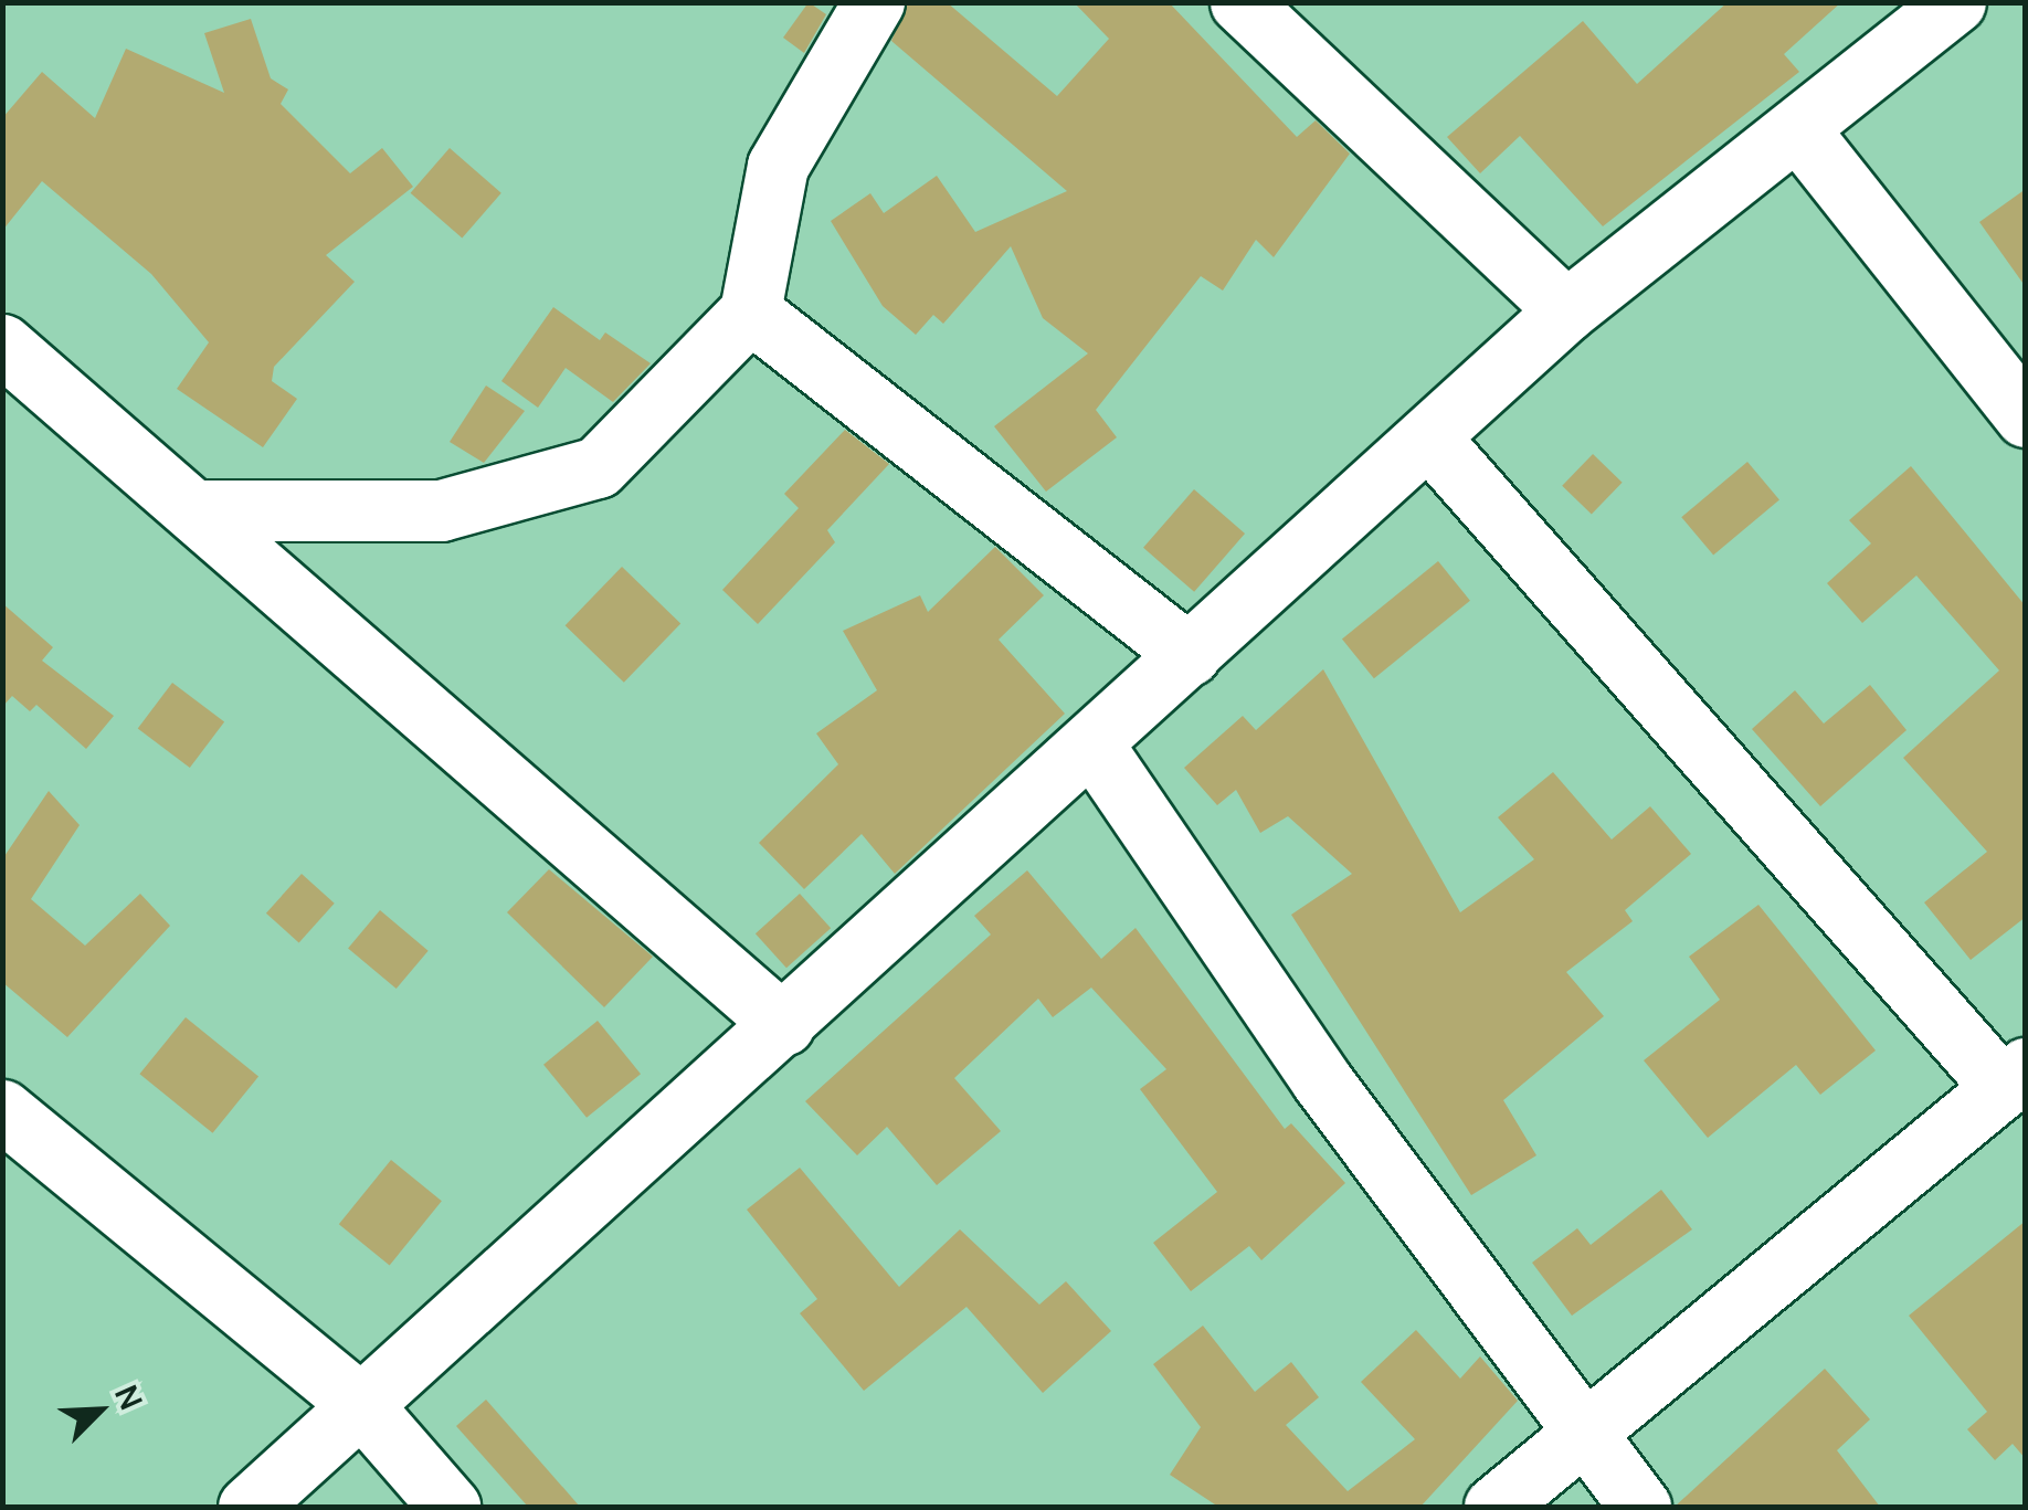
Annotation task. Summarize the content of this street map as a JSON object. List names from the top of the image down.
{
  "north": "top right"
}
